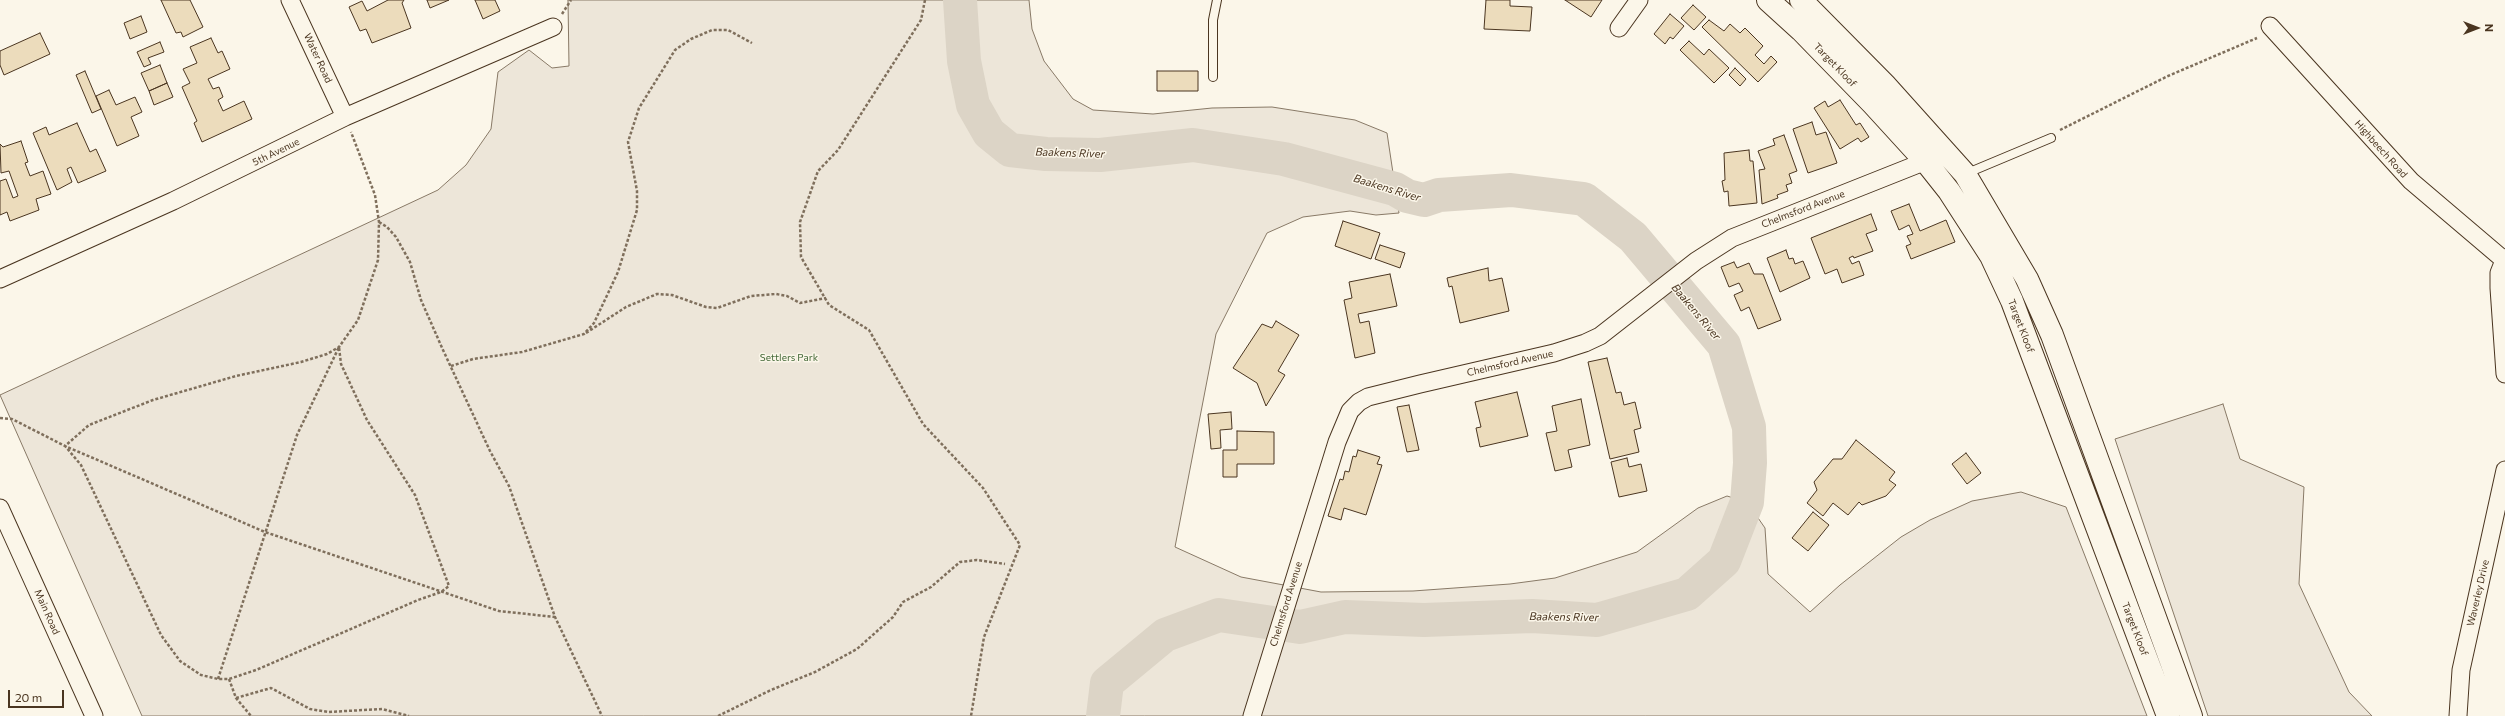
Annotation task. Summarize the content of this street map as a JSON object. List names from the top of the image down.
{
  "streets": {
    "main road": ["Target Kloof"],
    "street": [
      "Water Road",
      "Highbeech Road",
      "5th Avenue",
      "Chelmsford Avenue",
      "Waverley Drive",
      "Main Road"
    ]
  },
  "crossings": [
    ["Water Road", "5th Avenue"],
    ["Target Kloof", "Chelmsford Avenue"]
  ],
  "water": ["Baakens River"],
  "parks": ["Settlers Park"],
  "scale_bar": "20 m",
  "north": "right"
}
